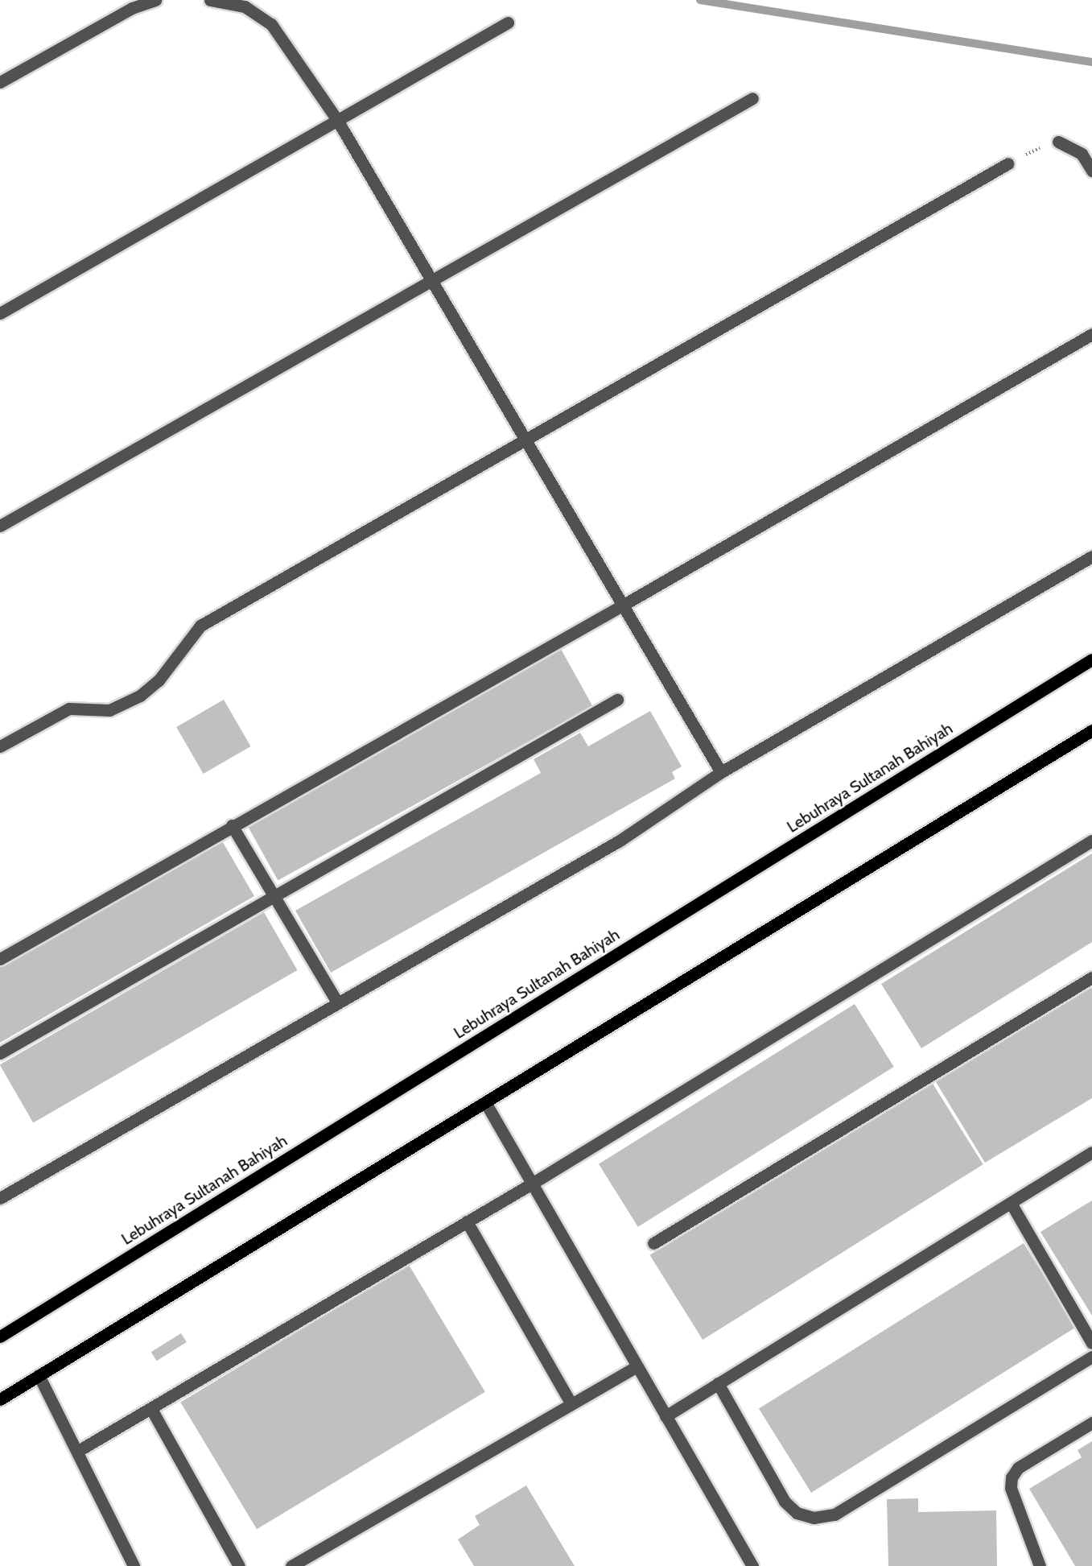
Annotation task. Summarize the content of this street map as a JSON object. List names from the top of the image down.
{
  "streets": {
    "main road": ["Lebuhraya Sultanah Bahiyah"]
  }
}
